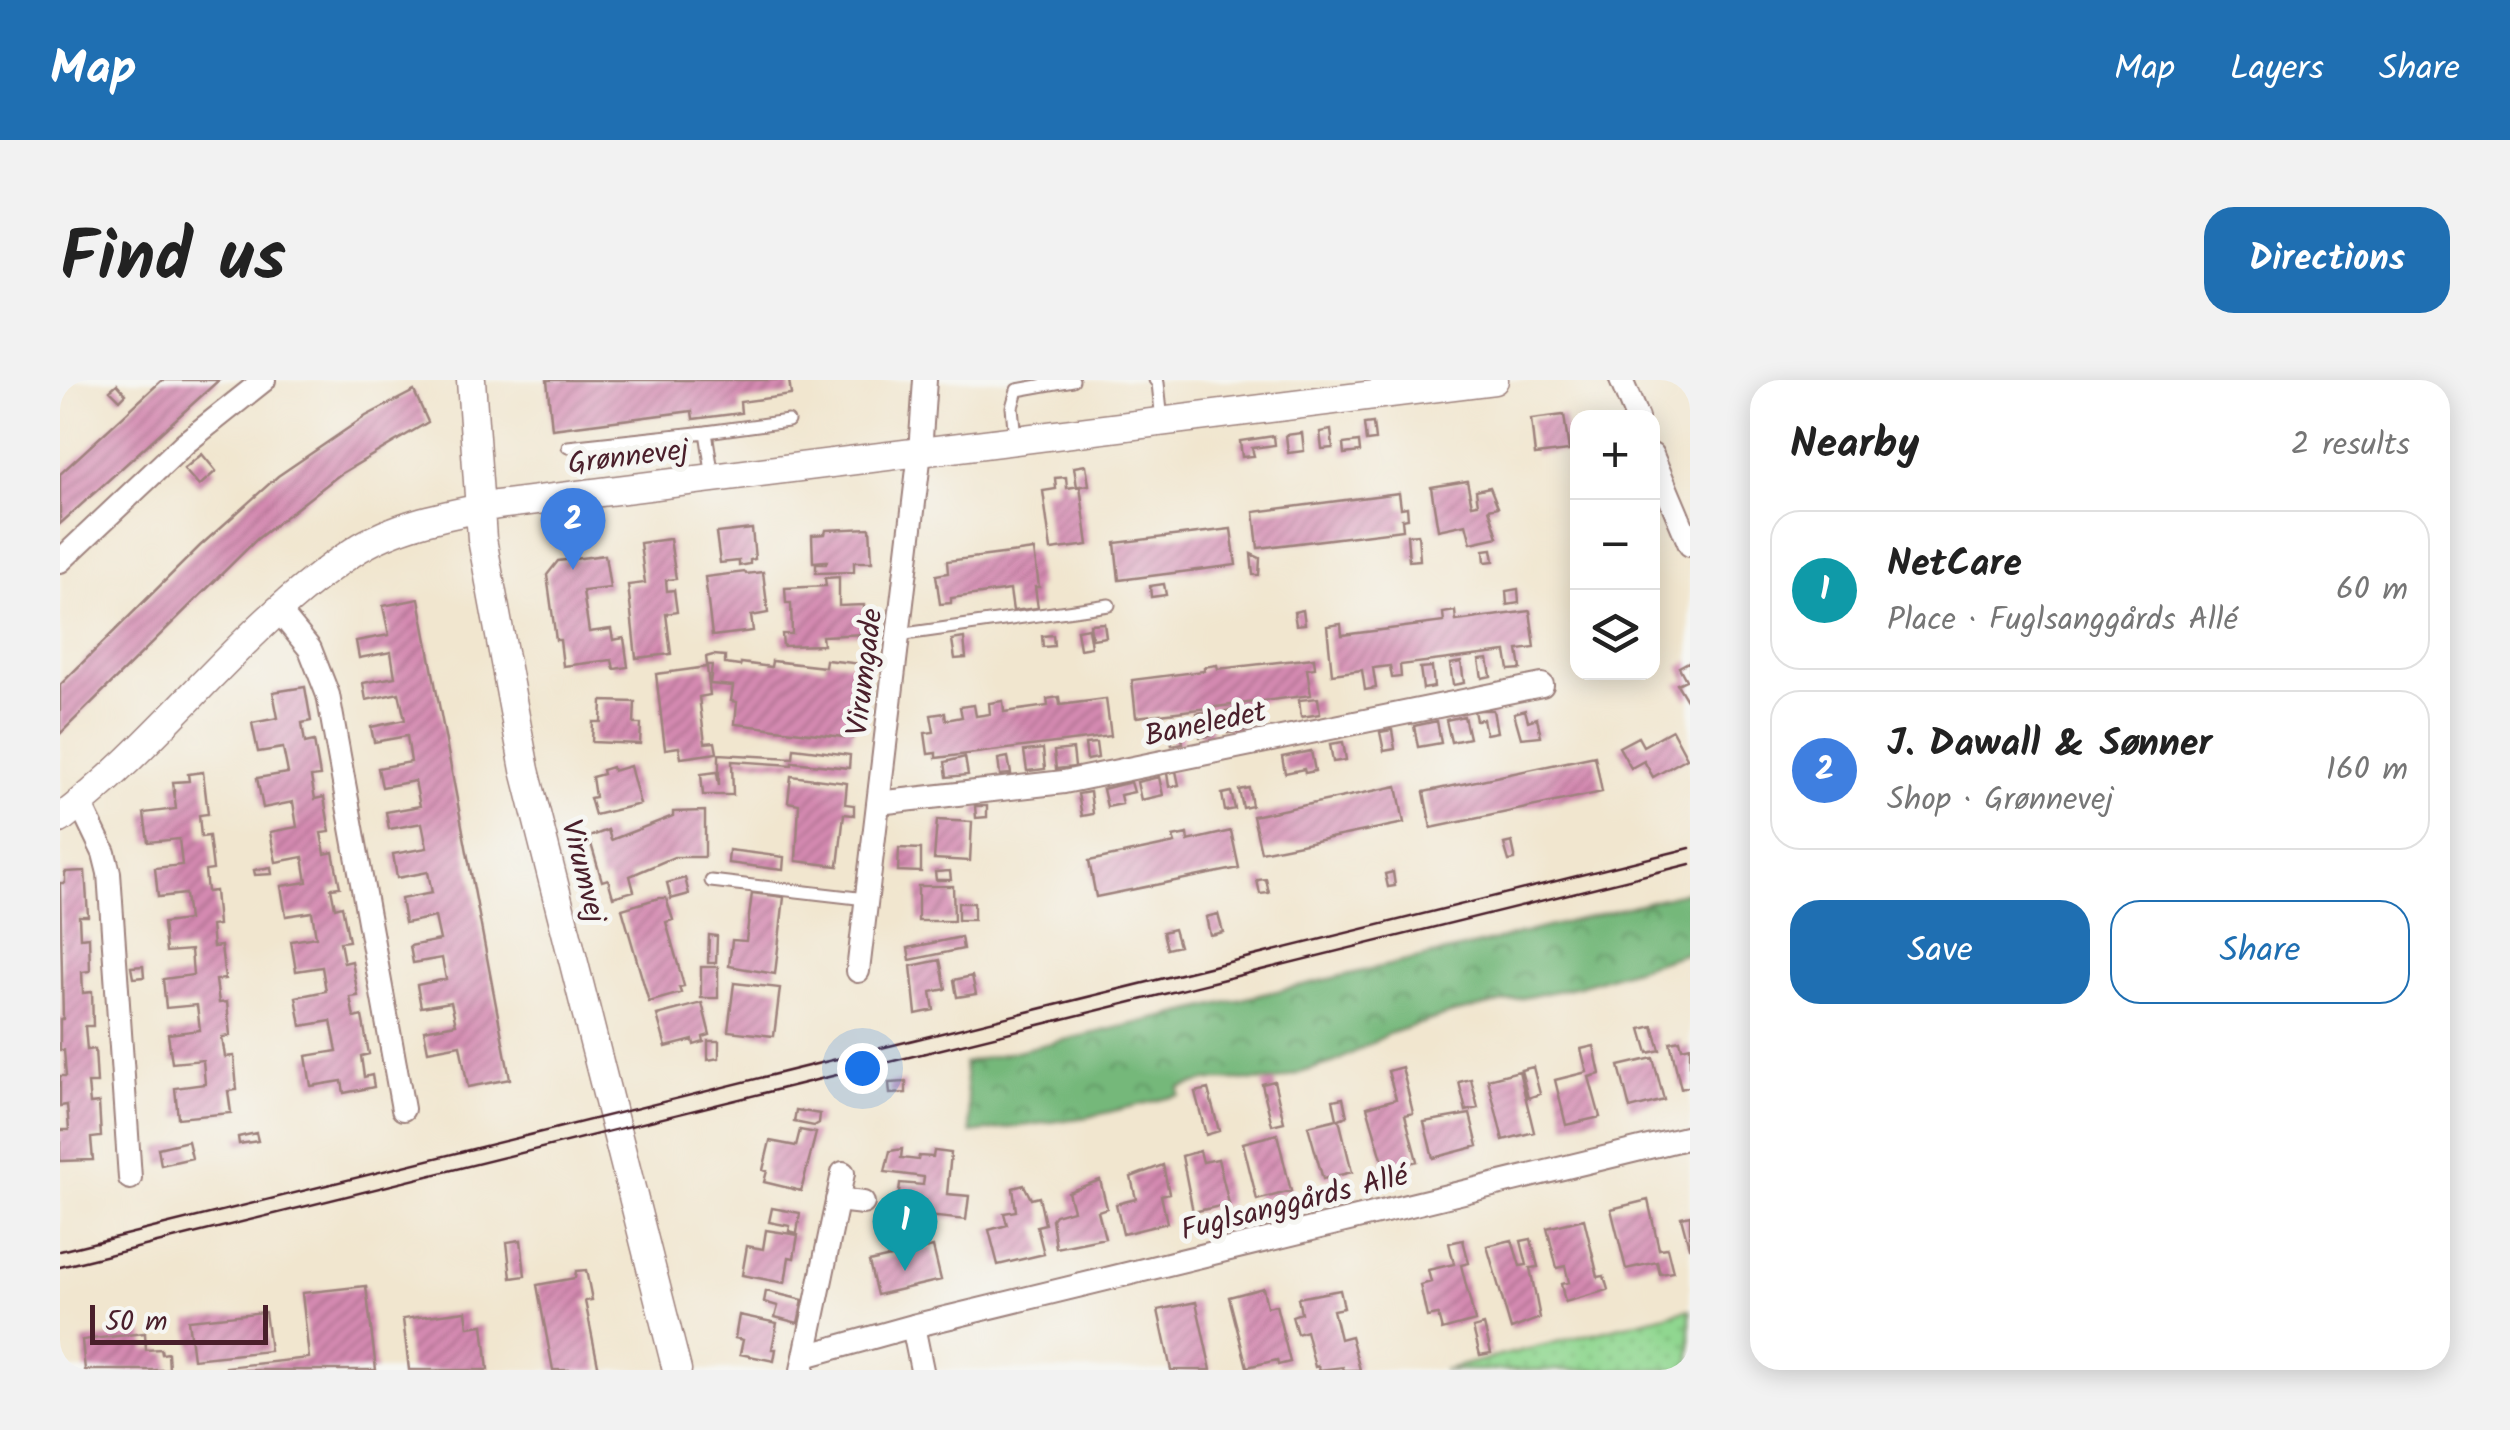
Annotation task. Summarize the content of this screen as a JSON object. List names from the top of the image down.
{
  "streets": {
    "street": [
      "Grønnevej",
      "Virumgade",
      "Baneledet",
      "Virumvej",
      "Fuglsanggårds Allé"
    ]
  },
  "crossings": [
    ["Grønnevej", "Virumgade"],
    ["Grønnevej", "Virumvej"],
    ["Virumgade", "Baneledet"]
  ],
  "scale_bar": "50 m",
  "page": {
    "header": "Map",
    "nav": ["Map", "Layers", "Share"],
    "title": "Find us",
    "buttons": [
      "Directions",
      ["Save", "Share"]
    ],
    "heading": ["Nearby", "2 results"],
    "map_buttons": ["+", "−"],
    "pins": ["2", "1"],
    "list": [
      {
        "mark": "1",
        "name": "NetCare",
        "note": "Place · Fuglsanggårds Allé",
        "value": "60 m"
      },
      {
        "mark": "2",
        "name": "J. Dawall & Sønner",
        "note": "Shop · Grønnevej",
        "value": "160 m"
      }
    ],
    "scale": "50 m"
  }
}
